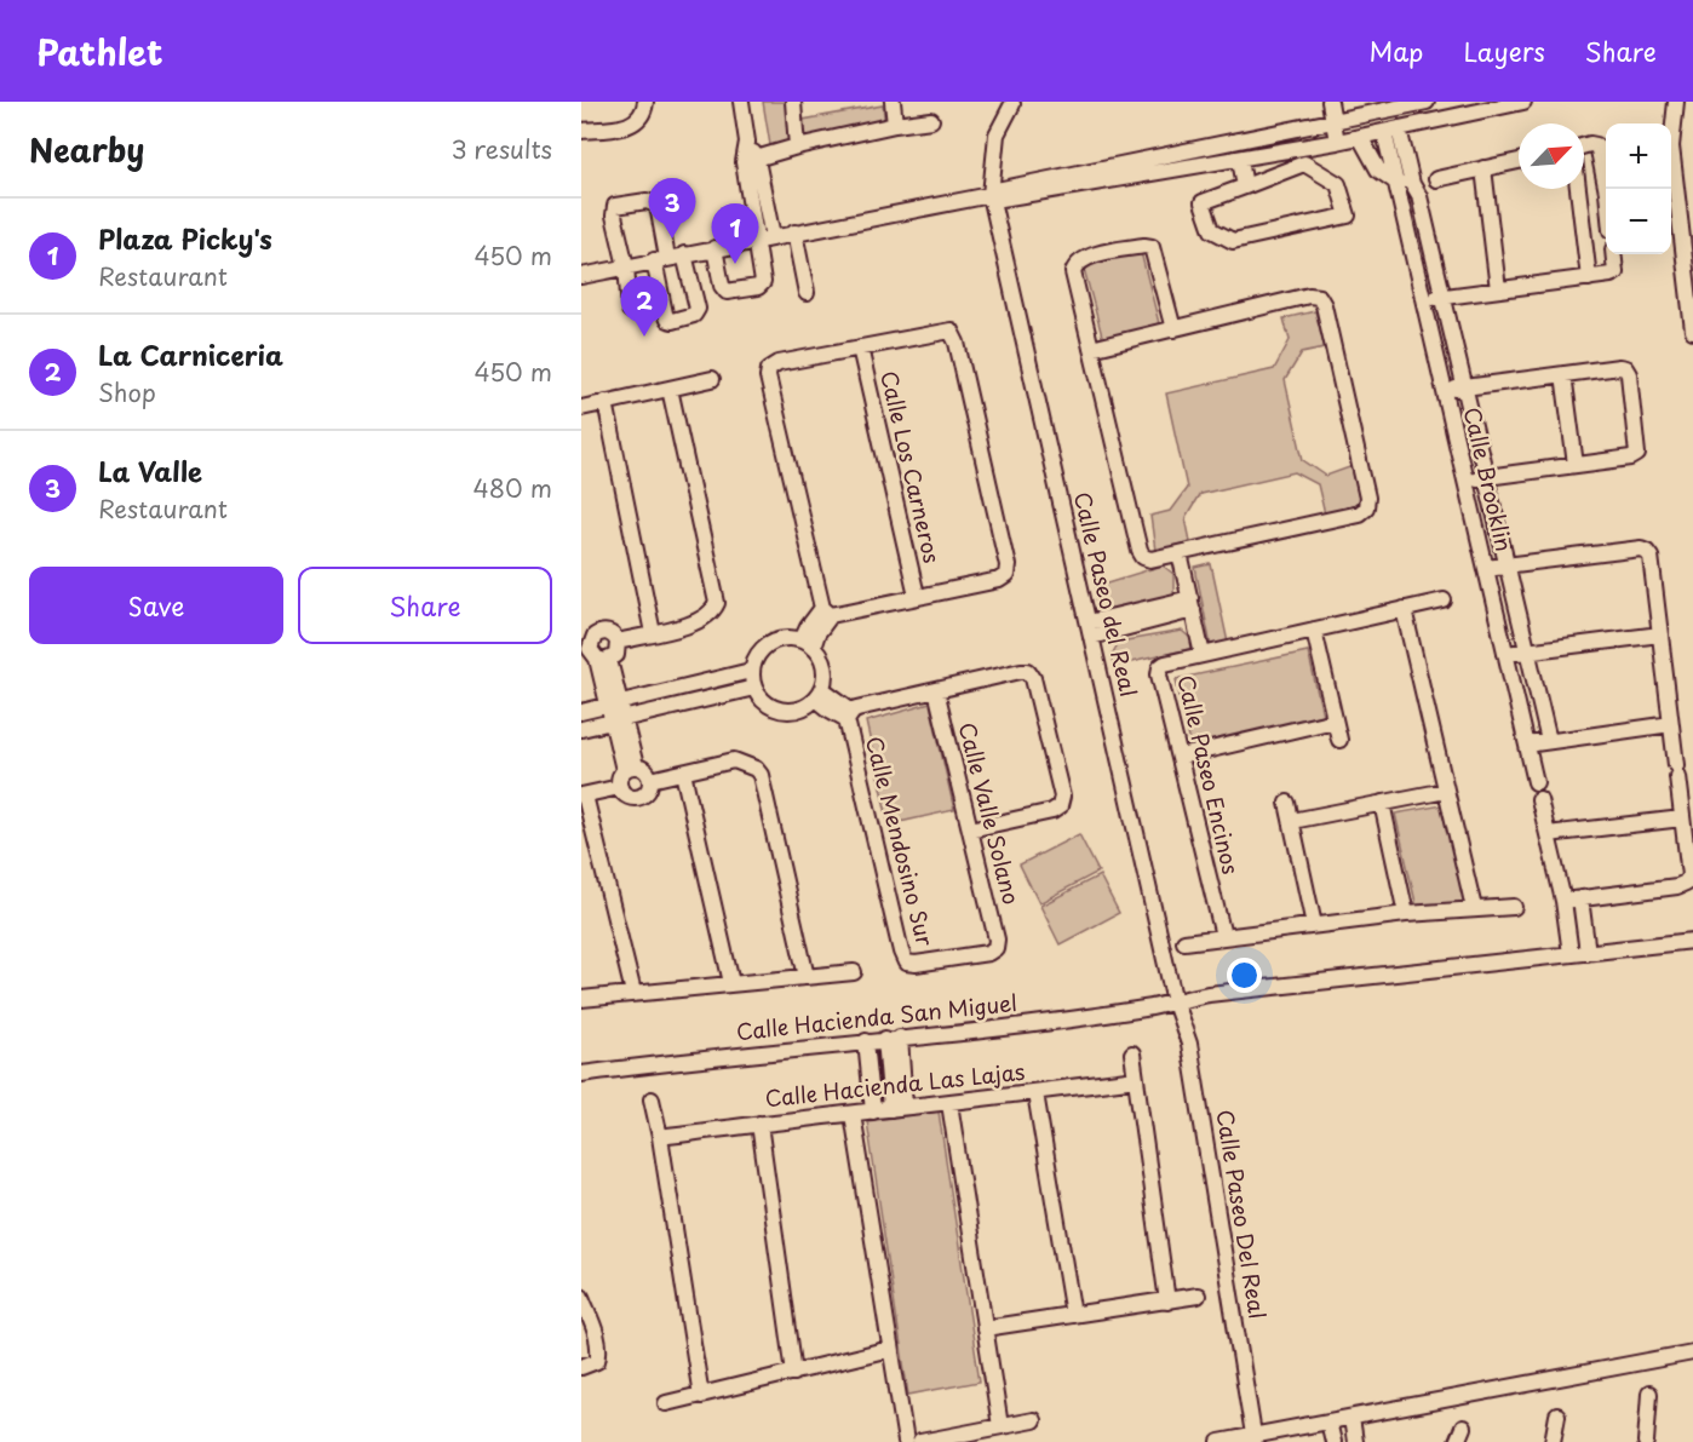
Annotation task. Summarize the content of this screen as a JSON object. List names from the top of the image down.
{
  "streets": {
    "street": [
      "Calle Los Carneros",
      "Calle Brooklin",
      "Calle Paseo del Real",
      "Calle Paseo Encinos",
      "Calle Valle Solano",
      "Calle Mendosino Sur",
      "Calle Hacienda San Miguel",
      "Calle Hacienda Las Lajas",
      "Calle Paseo Del Real"
    ]
  },
  "crossings": [
    ["Calle Paseo del Real", "Calle Hacienda San Miguel"],
    ["Calle Paseo del Real", "Calle Paseo Del Real"],
    ["Calle Valle Solano", "Calle Mendosino Sur"],
    ["Calle Hacienda San Miguel", "Calle Paseo Del Real"]
  ],
  "north": "top right",
  "page": {
    "header": "Pathlet",
    "nav": ["Map", "Layers", "Share"],
    "heading": ["Nearby", "3 results"],
    "map_buttons": ["+", "−"],
    "pins": ["3", "1", "2"],
    "list": [
      {
        "mark": "1",
        "name": "Plaza Picky's",
        "note": "Restaurant",
        "value": "450 m"
      },
      {
        "mark": "2",
        "name": "La Carniceria",
        "note": "Shop",
        "value": "450 m"
      },
      {
        "mark": "3",
        "name": "La Valle",
        "note": "Restaurant",
        "value": "480 m"
      }
    ],
    "buttons": ["Save", "Share"]
  }
}
